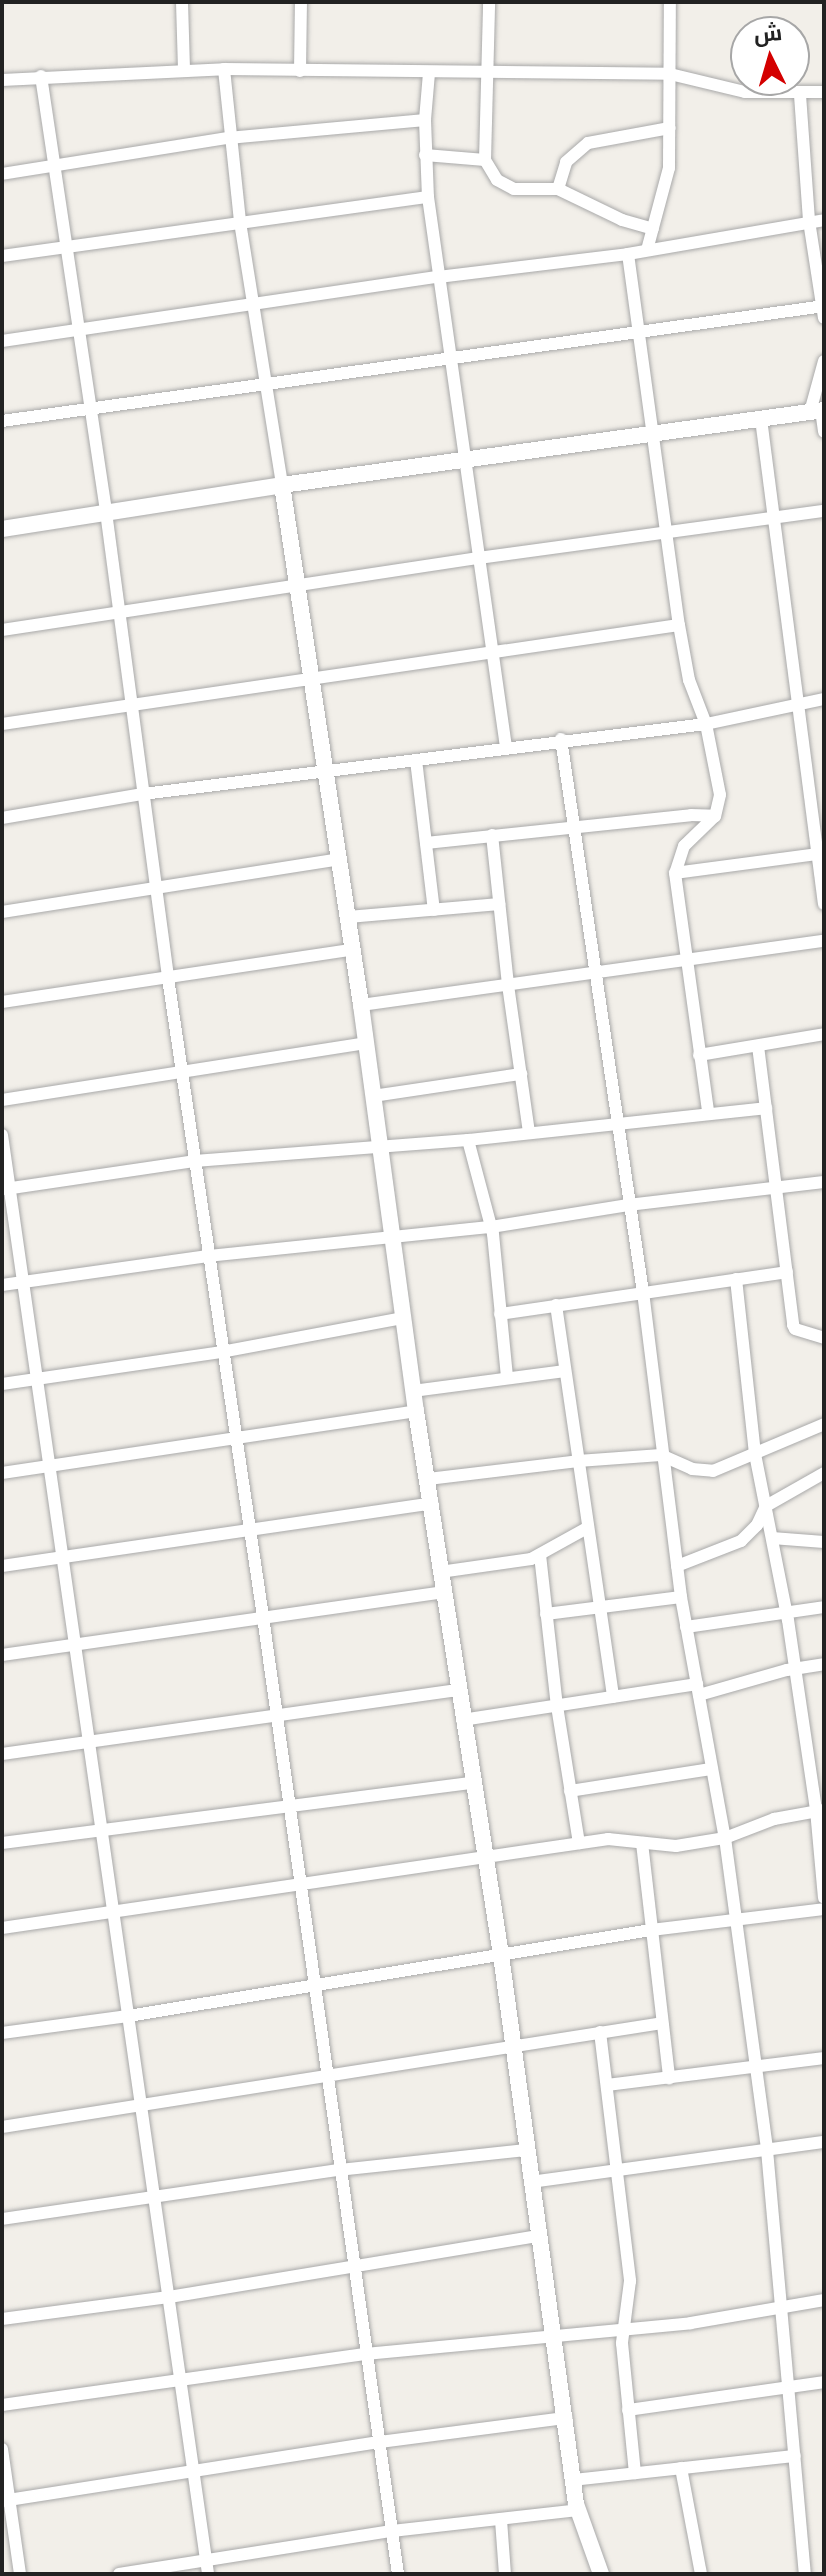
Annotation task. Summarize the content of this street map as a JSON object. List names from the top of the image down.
{
  "north": "top"
}
